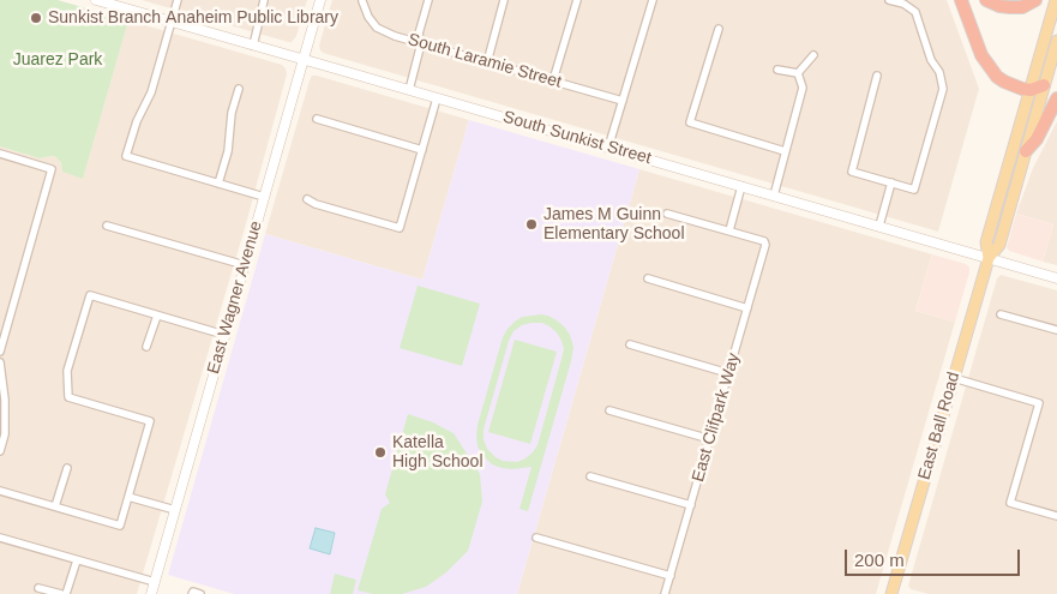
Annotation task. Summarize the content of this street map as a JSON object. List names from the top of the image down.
{
  "streets": {
    "main road": ["East Ball Road"],
    "street": [
      "South Laramie Street",
      "South Sunkist Street",
      "East Wagner Avenue",
      "East Clifpark Way"
    ]
  },
  "crossings": [
    ["South Sunkist Street", "East Wagner Avenue"],
    ["South Sunkist Street", "East Ball Road"]
  ],
  "parks": ["Juarez Park"],
  "places": ["Sunkist Branch Anaheim Public Library", "James M Guinn Elementary School", "Katella High School"],
  "scale_bar": "200 m"
}
